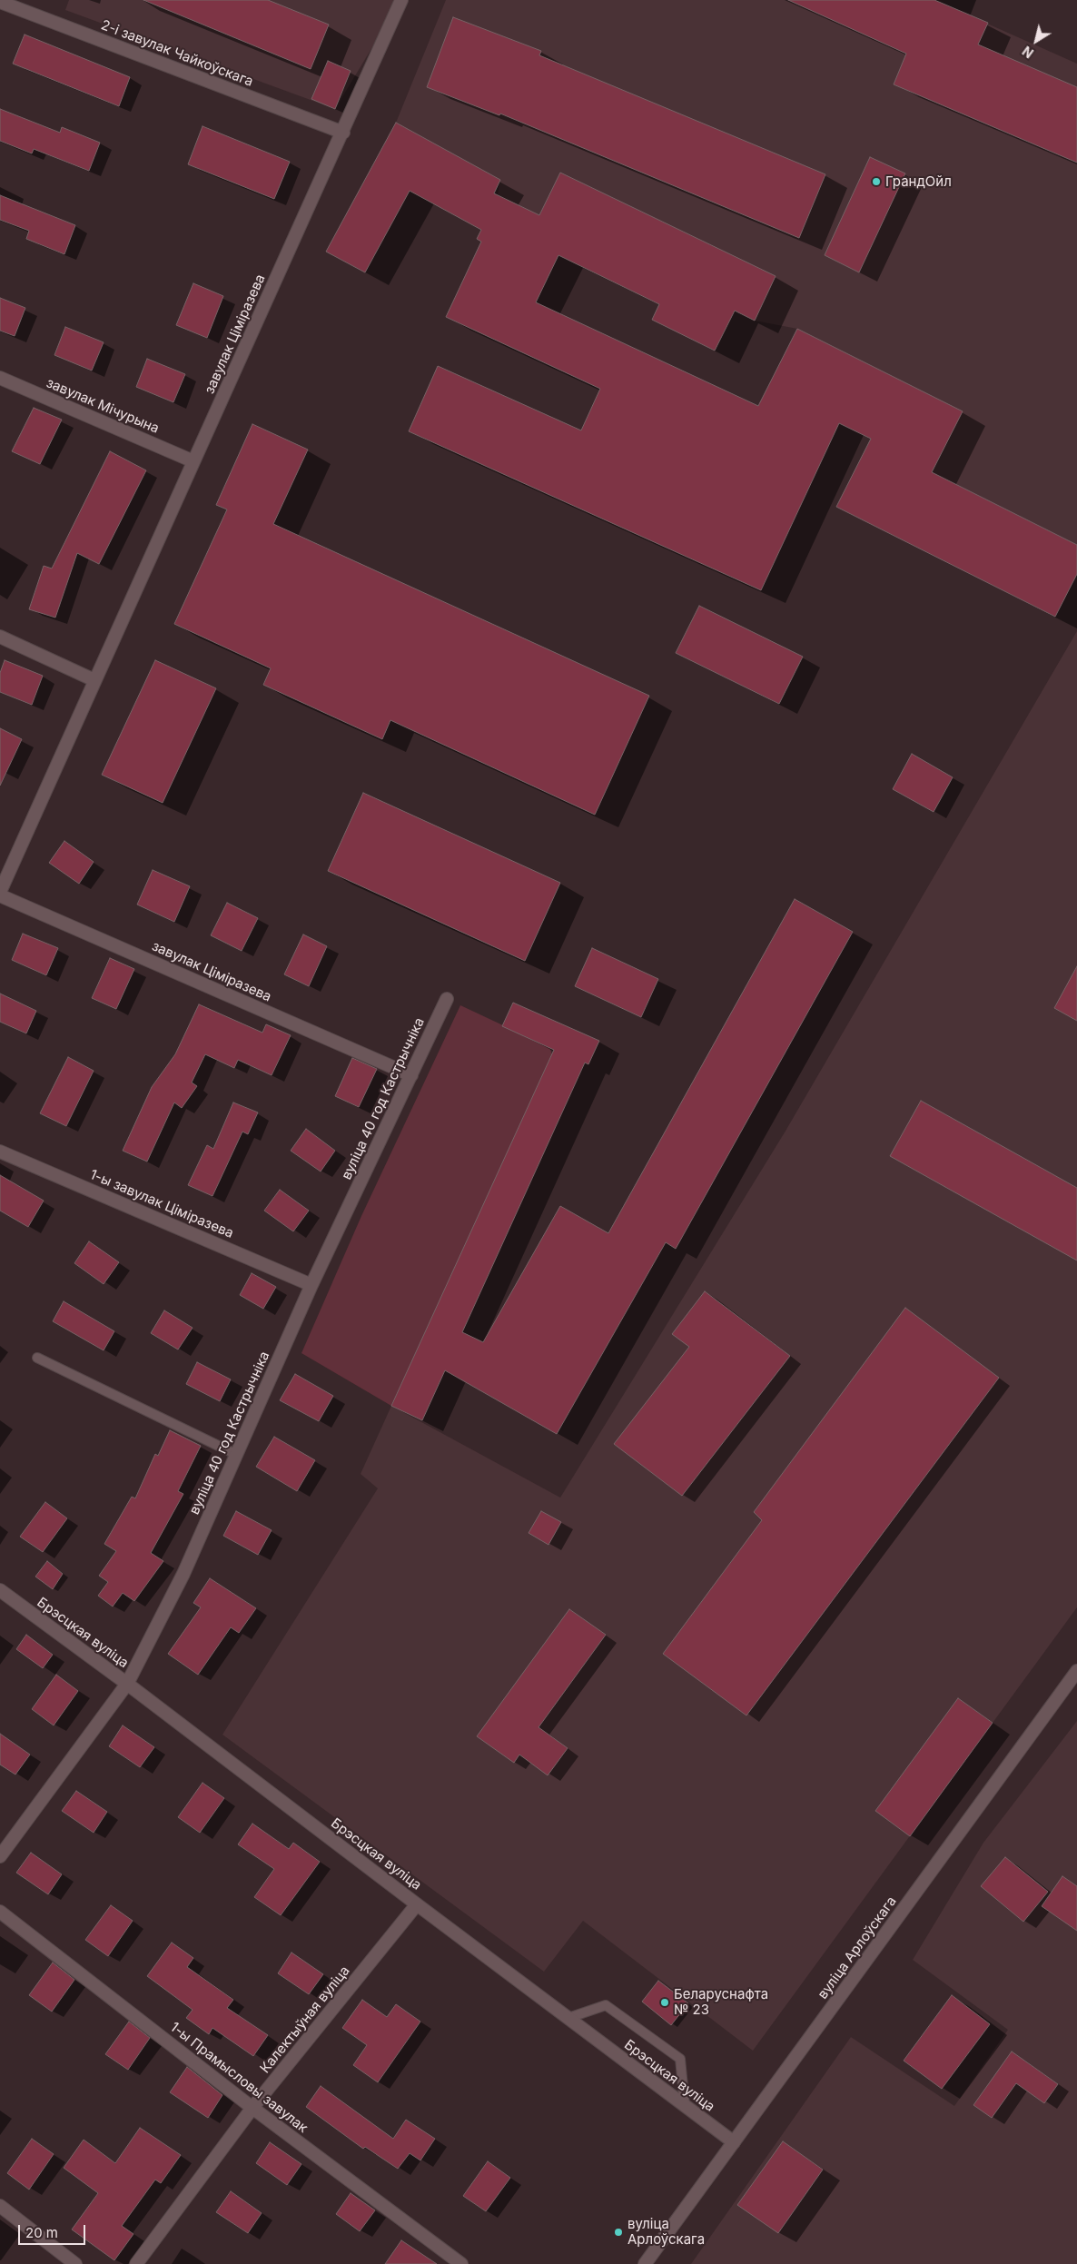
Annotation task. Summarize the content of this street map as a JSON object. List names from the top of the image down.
{
  "streets": {
    "street": [
      "2-і завулак Чайкоўскага",
      "завулак Ціміразева",
      "завулак Мічурына",
      "вуліца 40 год Кастрычніка",
      "1-ы завулак Ціміразева",
      "Брэсцкая вуліца",
      "вуліца Арлоўскага",
      "Калектыўная вуліца",
      "1-ы Прамысловы завулак"
    ]
  },
  "crossings": [
    ["2-і завулак Чайкоўскага", "завулак Ціміразева"],
    ["завулак Ціміразева", "завулак Мічурына"],
    ["завулак Ціміразева", "вуліца 40 год Кастрычніка"],
    ["вуліца 40 год Кастрычніка", "1-ы завулак Ціміразева"],
    ["вуліца 40 год Кастрычніка", "Брэсцкая вуліца"],
    ["Брэсцкая вуліца", "вуліца Арлоўскага"],
    ["Брэсцкая вуліца", "Калектыўная вуліца"],
    ["Калектыўная вуліца", "1-ы Прамысловы завулак"]
  ],
  "places": ["ГрандОйл", "Беларуснафта № 23", "вуліца Арлоўскага"],
  "scale_bar": "20 m",
  "north": "bottom left"
}
